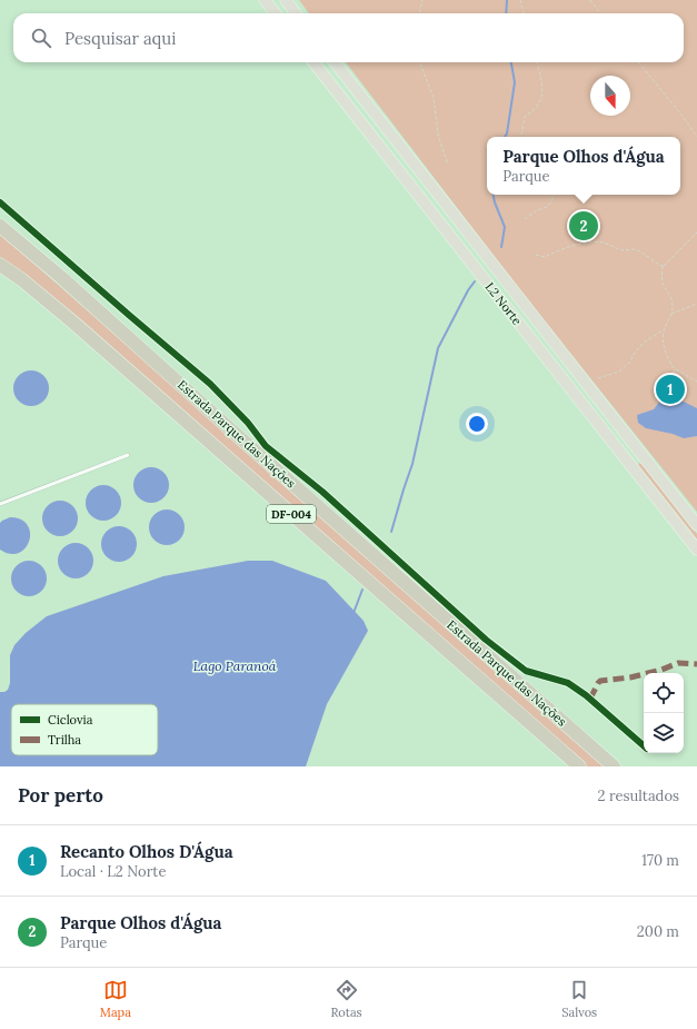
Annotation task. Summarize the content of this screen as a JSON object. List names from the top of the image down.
{
  "streets": {
    "highway": ["Estrada Parque das Nações", "DF-004"],
    "main road": ["L2 Norte"]
  },
  "water": ["Lago Paranoá"],
  "legend": ["Ciclovia", "Trilha"],
  "north": "bottom",
  "page": {
    "search": "Pesquisar aqui",
    "popup": ["Parque Olhos d'Água", "Parque"],
    "pins": ["2", "1"],
    "heading": ["Por perto", "2 resultados"],
    "list": [
      {
        "mark": "1",
        "name": "Recanto Olhos D'Água",
        "note": "Local · L2 Norte",
        "value": "170 m"
      },
      {
        "mark": "2",
        "name": "Parque Olhos d'Água",
        "note": "Parque",
        "value": "200 m"
      }
    ],
    "nav": ["Mapa", "Rotas", "Salvos"]
  }
}
